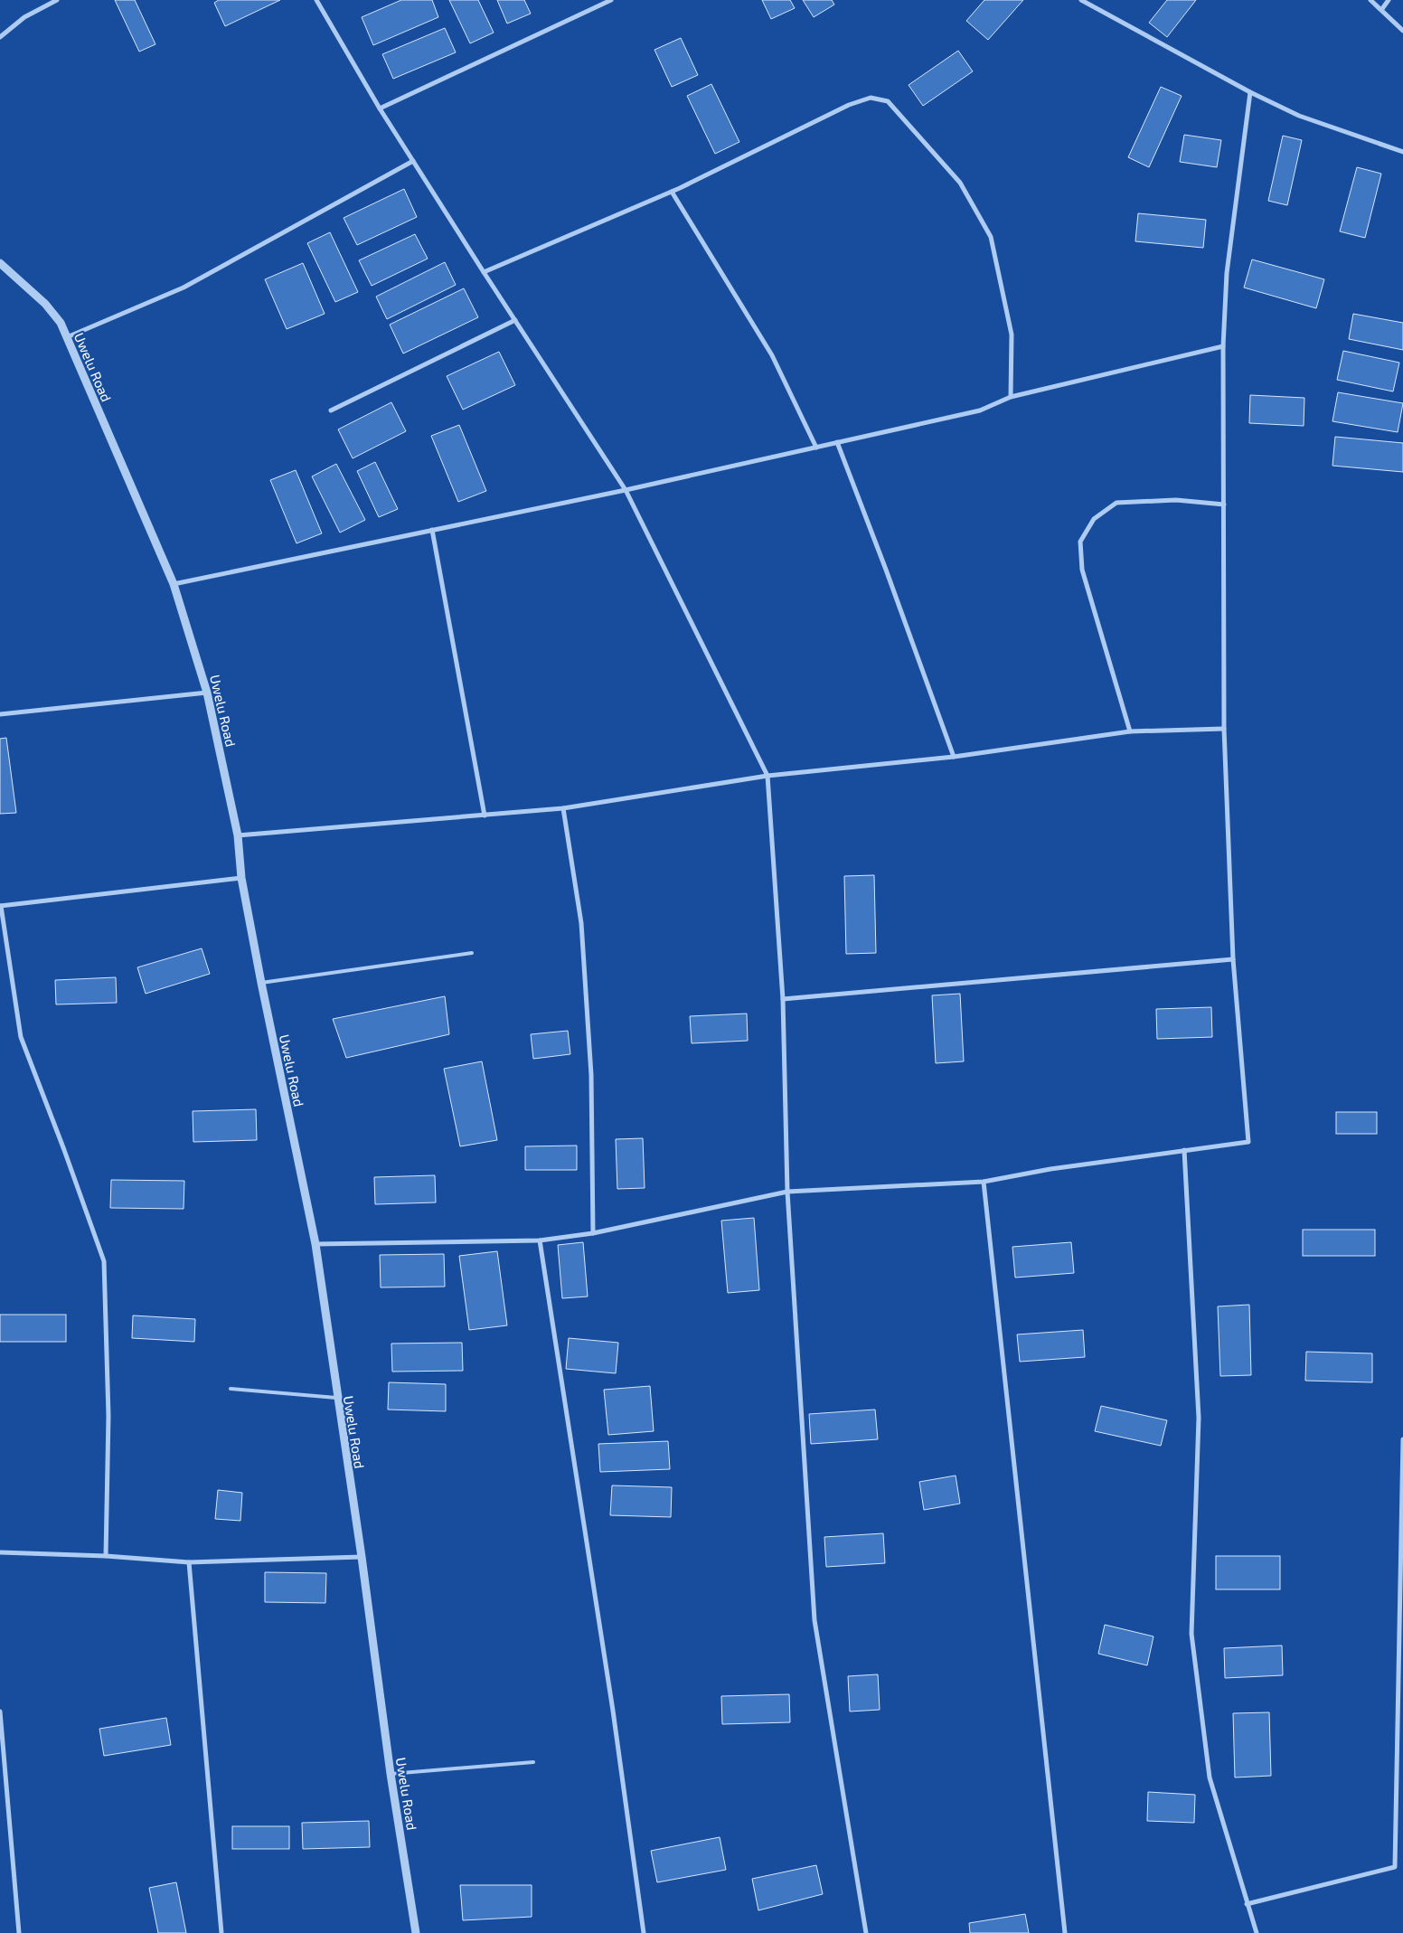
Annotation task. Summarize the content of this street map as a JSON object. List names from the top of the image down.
{
  "streets": {
    "street": ["Uwelu Road"]
  }
}
